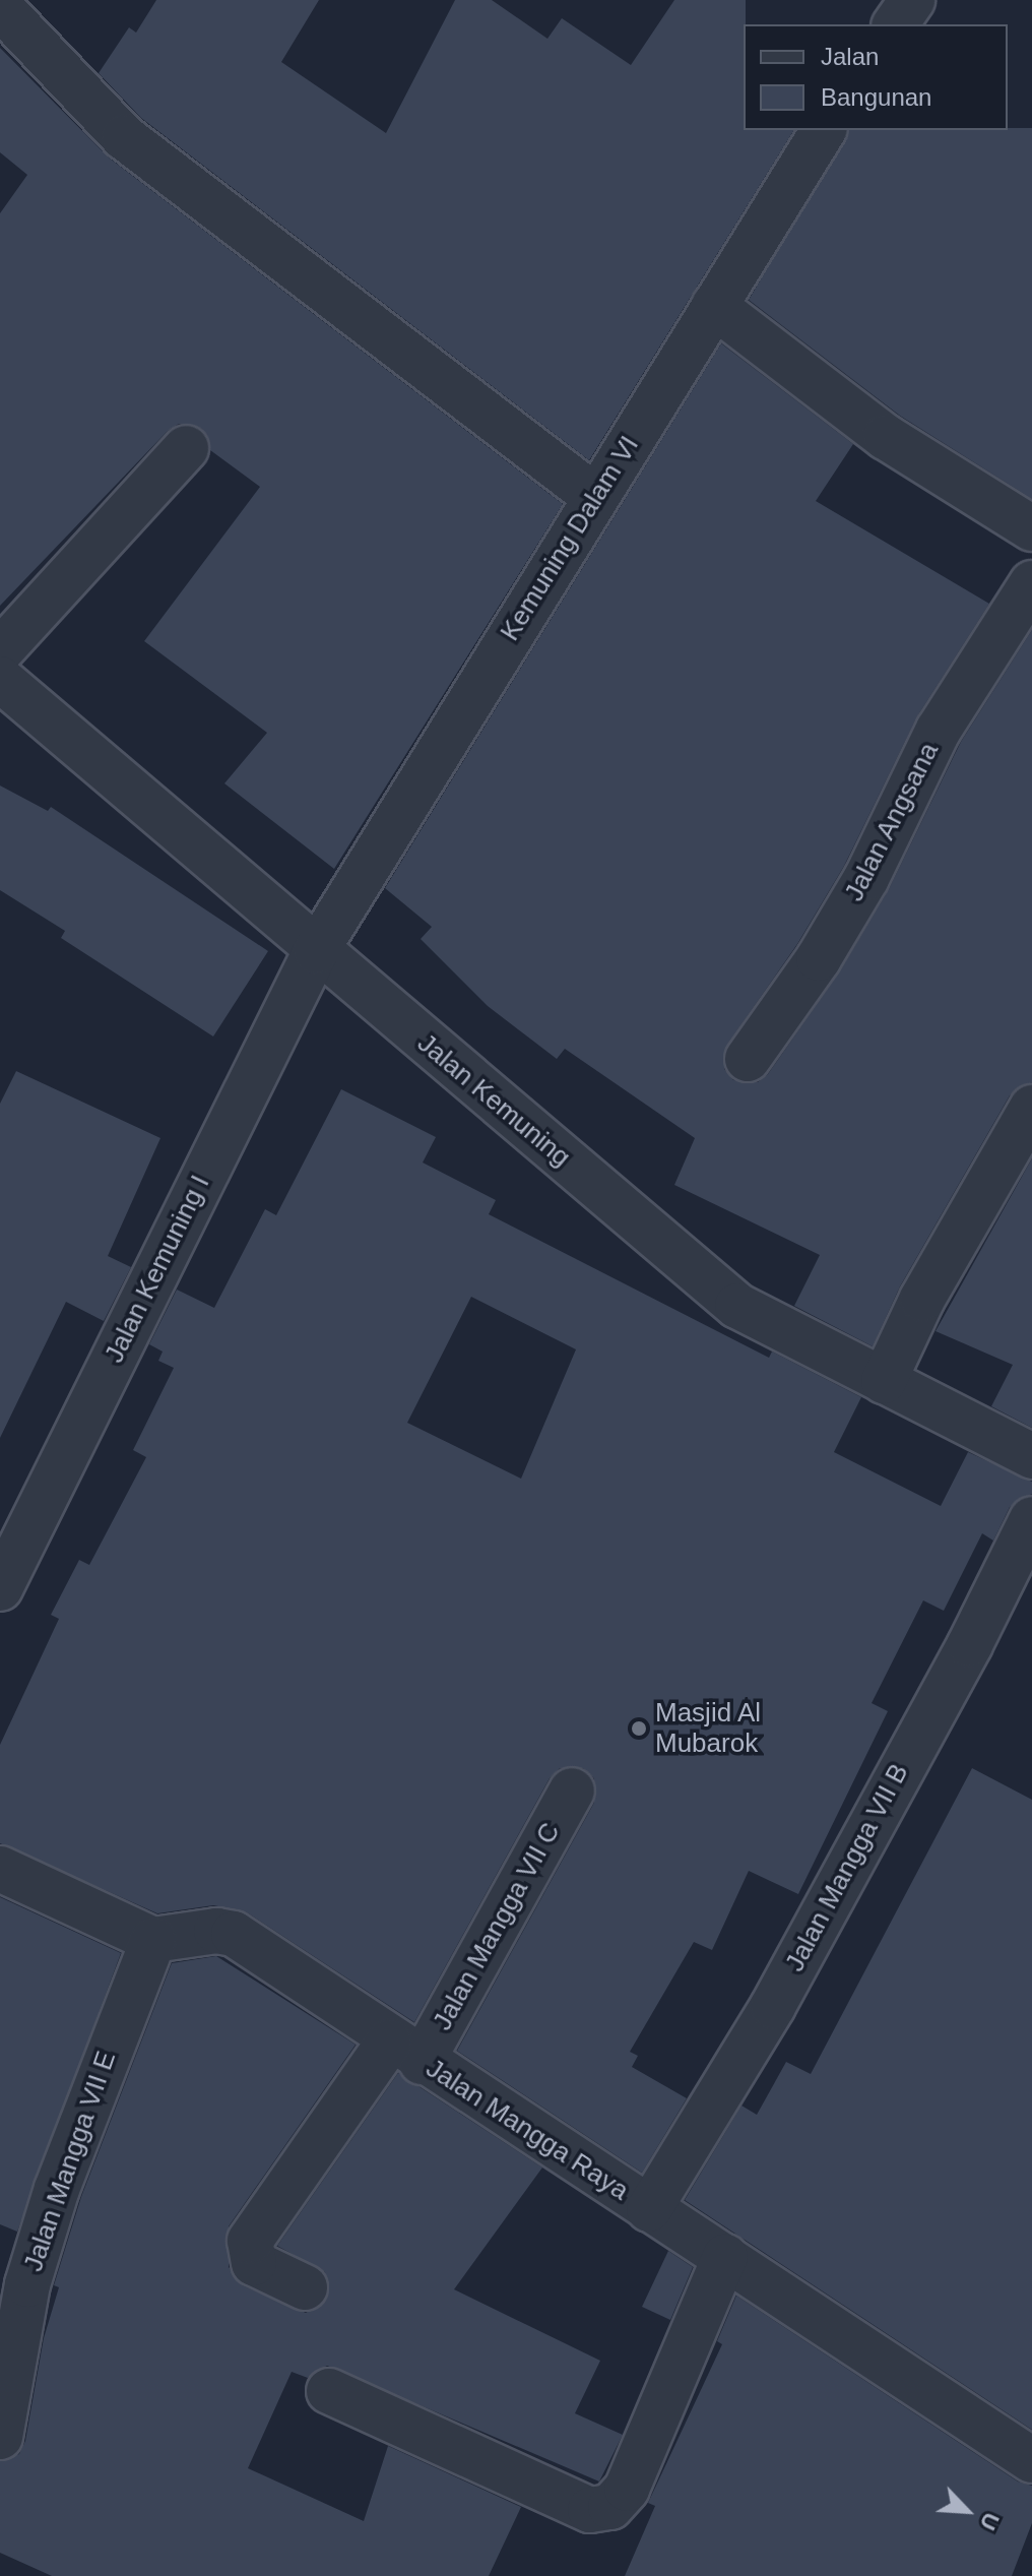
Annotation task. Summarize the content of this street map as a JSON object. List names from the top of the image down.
{
  "streets": {
    "street": [
      "Kemuning Dalam VI",
      "Jalan Angsana",
      "Jalan Kemuning",
      "Jalan Kemuning I",
      "Jalan Mangga VII B",
      "Jalan Mangga VII C",
      "Jalan Mangga Raya",
      "Jalan Mangga VII E"
    ]
  },
  "crossings": [
    ["Kemuning Dalam VI", "Jalan Kemuning"],
    ["Kemuning Dalam VI", "Jalan Kemuning I"],
    ["Jalan Kemuning", "Jalan Kemuning I"],
    ["Jalan Mangga VII B", "Jalan Mangga Raya"],
    ["Jalan Mangga VII C", "Jalan Mangga Raya"],
    ["Jalan Mangga Raya", "Jalan Mangga VII E"]
  ],
  "places": ["Masjid Al Mubarok"],
  "legend": ["Jalan", "Bangunan"],
  "north": "bottom right"
}
